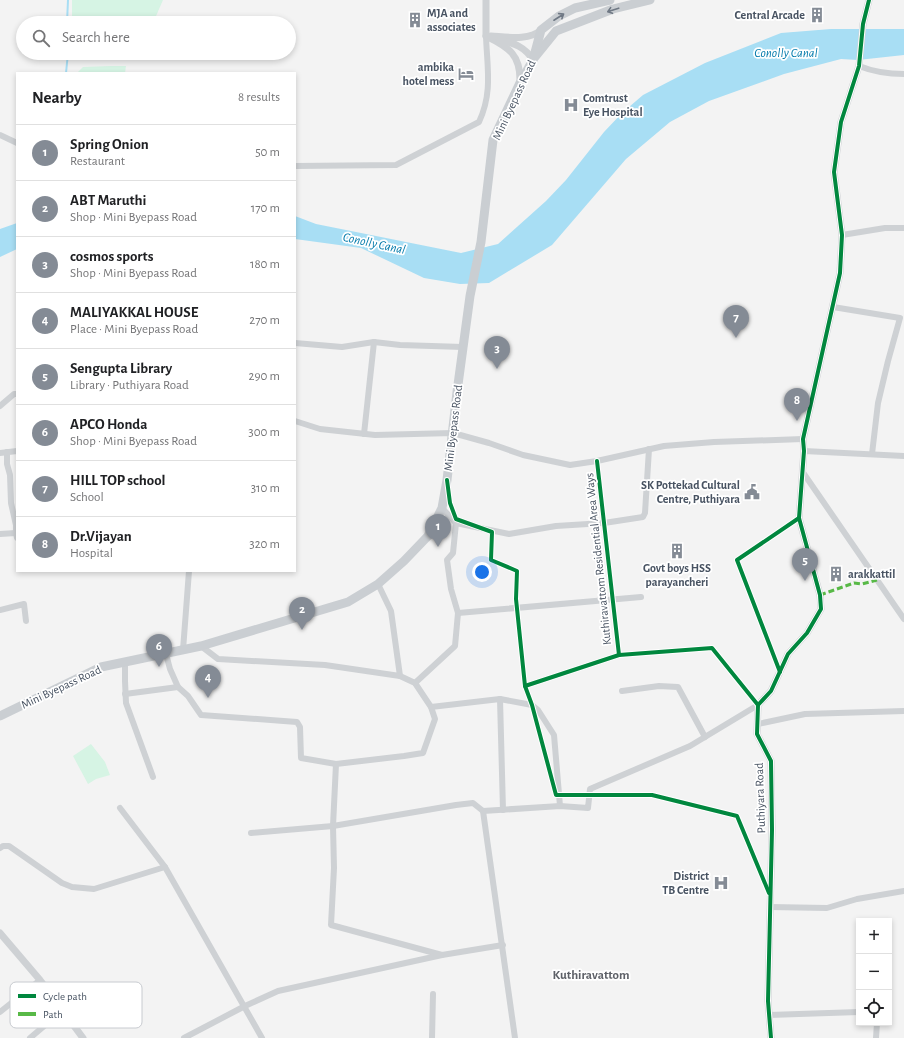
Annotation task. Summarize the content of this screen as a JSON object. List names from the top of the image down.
{
  "streets": {
    "main road": ["Mini Byepass Road"],
    "street": ["Puthiyara Road"],
    "cycle path": ["Kuthiravattom Residential Area Ways"]
  },
  "districts": ["Kuthiravattom"],
  "water": ["Conolly Canal"],
  "places": {
    "building": [
      "Central Arcade",
      "MJA and associates",
      "Govt boys HSS parayancheri",
      "arakkattil"
    ],
    "hotel": ["ambika hotel mess"],
    "hospital": ["Comtrust Eye Hospital", "District TB Centre"],
    "public building": ["SK Pottekad Cultural Centre, Puthiyara"]
  },
  "legend": ["Cycle path", "Path"],
  "page": {
    "search": "Search here",
    "heading": ["Nearby", "8 results"],
    "list": [
      {
        "mark": "1",
        "name": "Spring Onion",
        "note": "Restaurant",
        "value": "50 m"
      },
      {
        "mark": "2",
        "name": "ABT Maruthi",
        "note": "Shop · Mini Byepass Road",
        "value": "170 m"
      },
      {
        "mark": "3",
        "name": "cosmos sports",
        "note": "Shop · Mini Byepass Road",
        "value": "180 m"
      },
      {
        "mark": "4",
        "name": "MALIYAKKAL HOUSE",
        "note": "Place · Mini Byepass Road",
        "value": "270 m"
      },
      {
        "mark": "5",
        "name": "Sengupta Library",
        "note": "Library · Puthiyara Road",
        "value": "290 m"
      },
      {
        "mark": "6",
        "name": "APCO Honda",
        "note": "Shop · Mini Byepass Road",
        "value": "300 m"
      },
      {
        "mark": "7",
        "name": "HILL TOP school",
        "note": "School",
        "value": "310 m"
      },
      {
        "mark": "8",
        "name": "Dr.Vijayan",
        "note": "Hospital",
        "value": "320 m"
      }
    ],
    "pins": [
      "7",
      "3",
      "8",
      "1",
      "5",
      "2",
      "6",
      "4"
    ],
    "map_buttons": ["+", "−"]
  }
}
